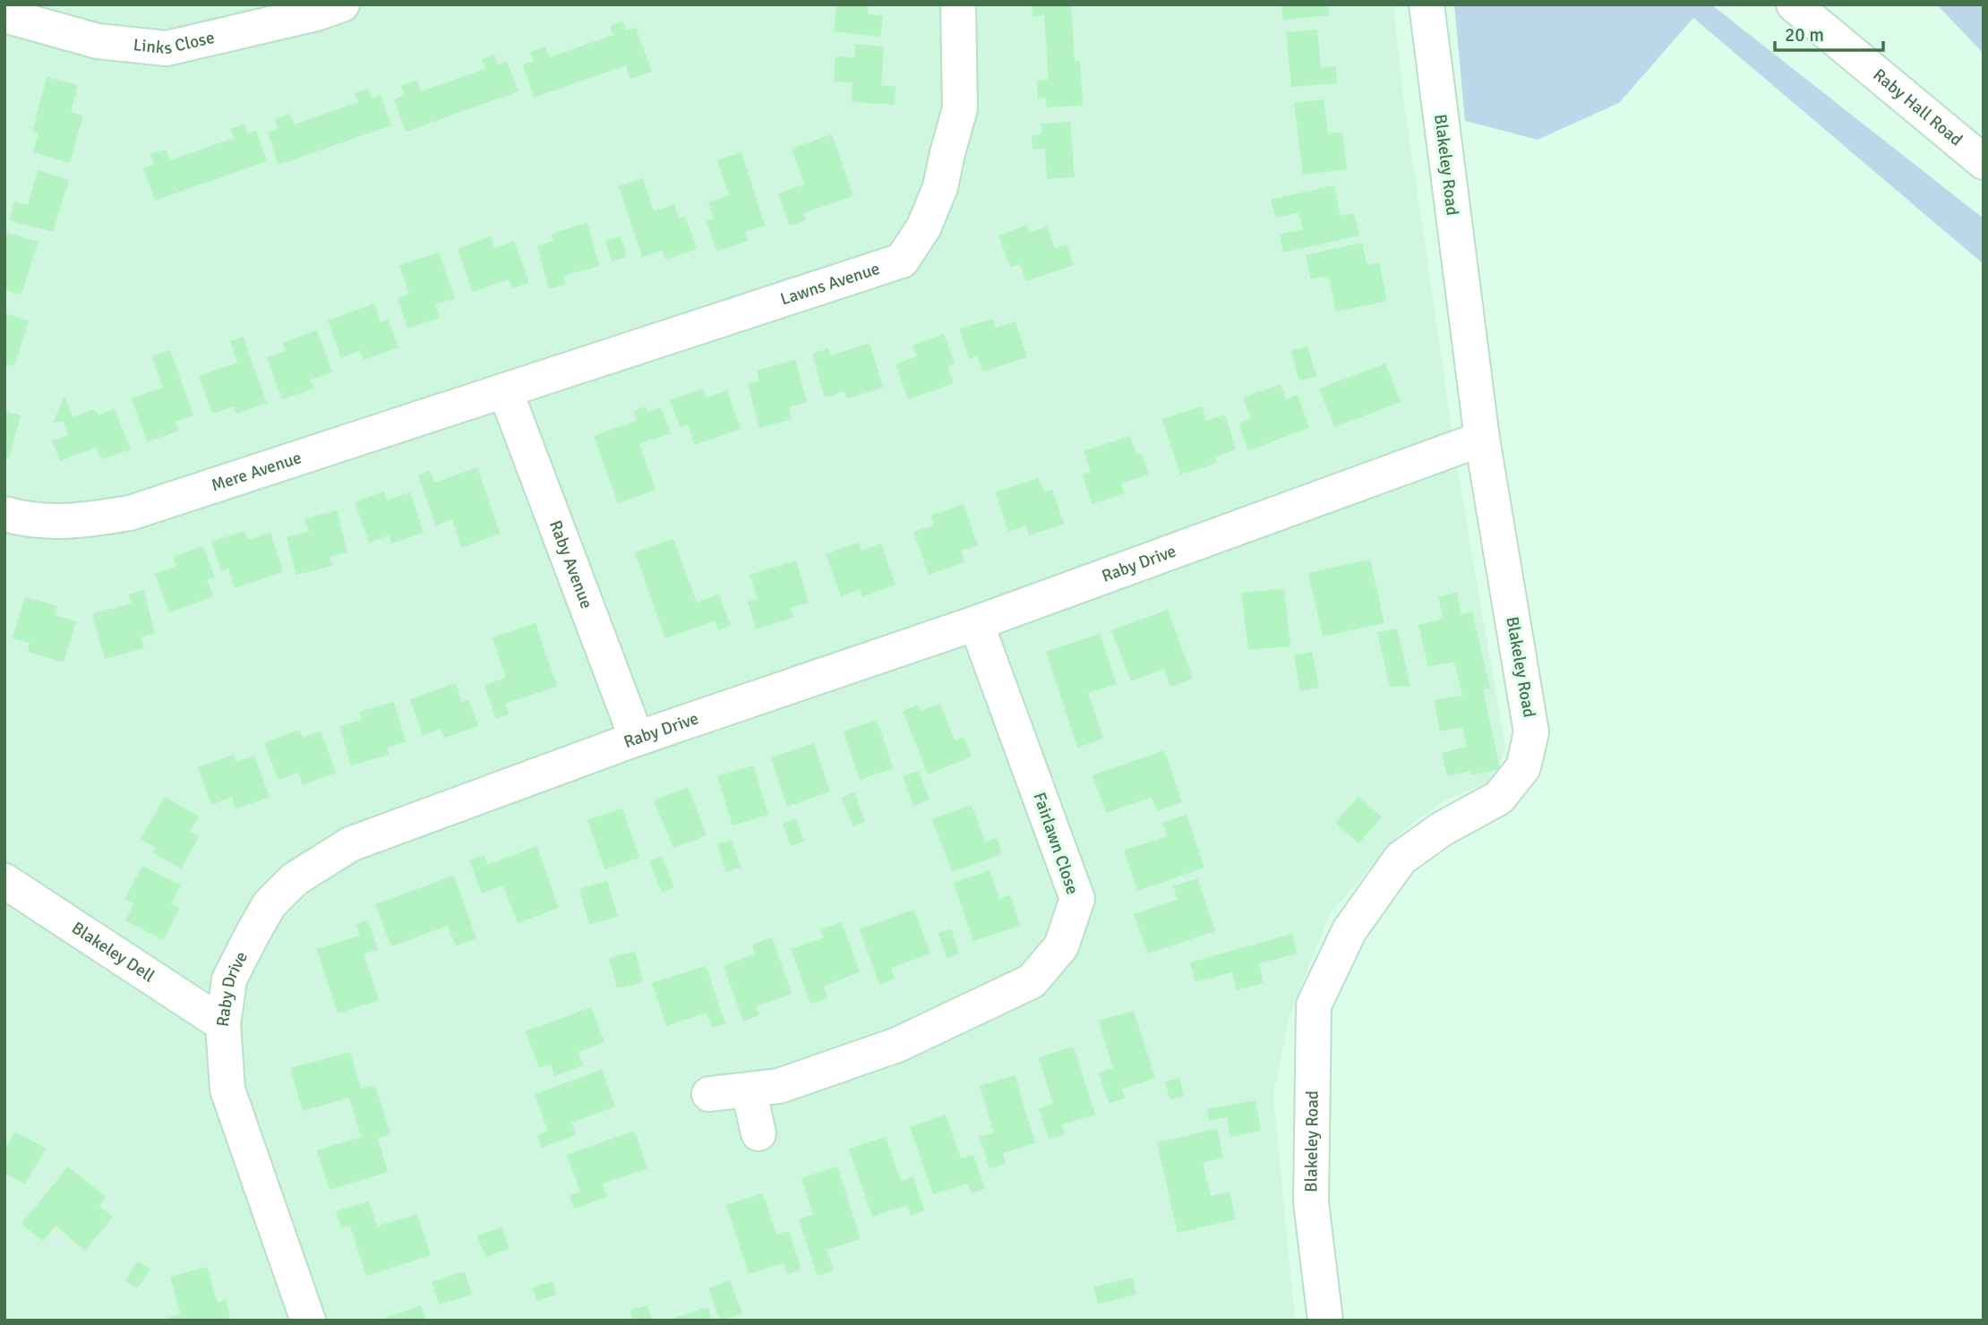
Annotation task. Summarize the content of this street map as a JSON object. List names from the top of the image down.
{
  "streets": {
    "street": [
      "Links Close",
      "Raby Hall Road",
      "Blakeley Road",
      "Lawns Avenue",
      "Mere Avenue",
      "Raby Drive",
      "Raby Avenue",
      "Fairlawn Close",
      "Blakeley Dell"
    ]
  },
  "crossings": [
    ["Blakeley Road", "Raby Drive"],
    ["Lawns Avenue", "Mere Avenue"],
    ["Lawns Avenue", "Raby Avenue"],
    ["Mere Avenue", "Raby Avenue"],
    ["Raby Drive", "Raby Avenue"],
    ["Raby Drive", "Fairlawn Close"],
    ["Raby Drive", "Blakeley Dell"]
  ],
  "scale_bar": "20 m"
}
